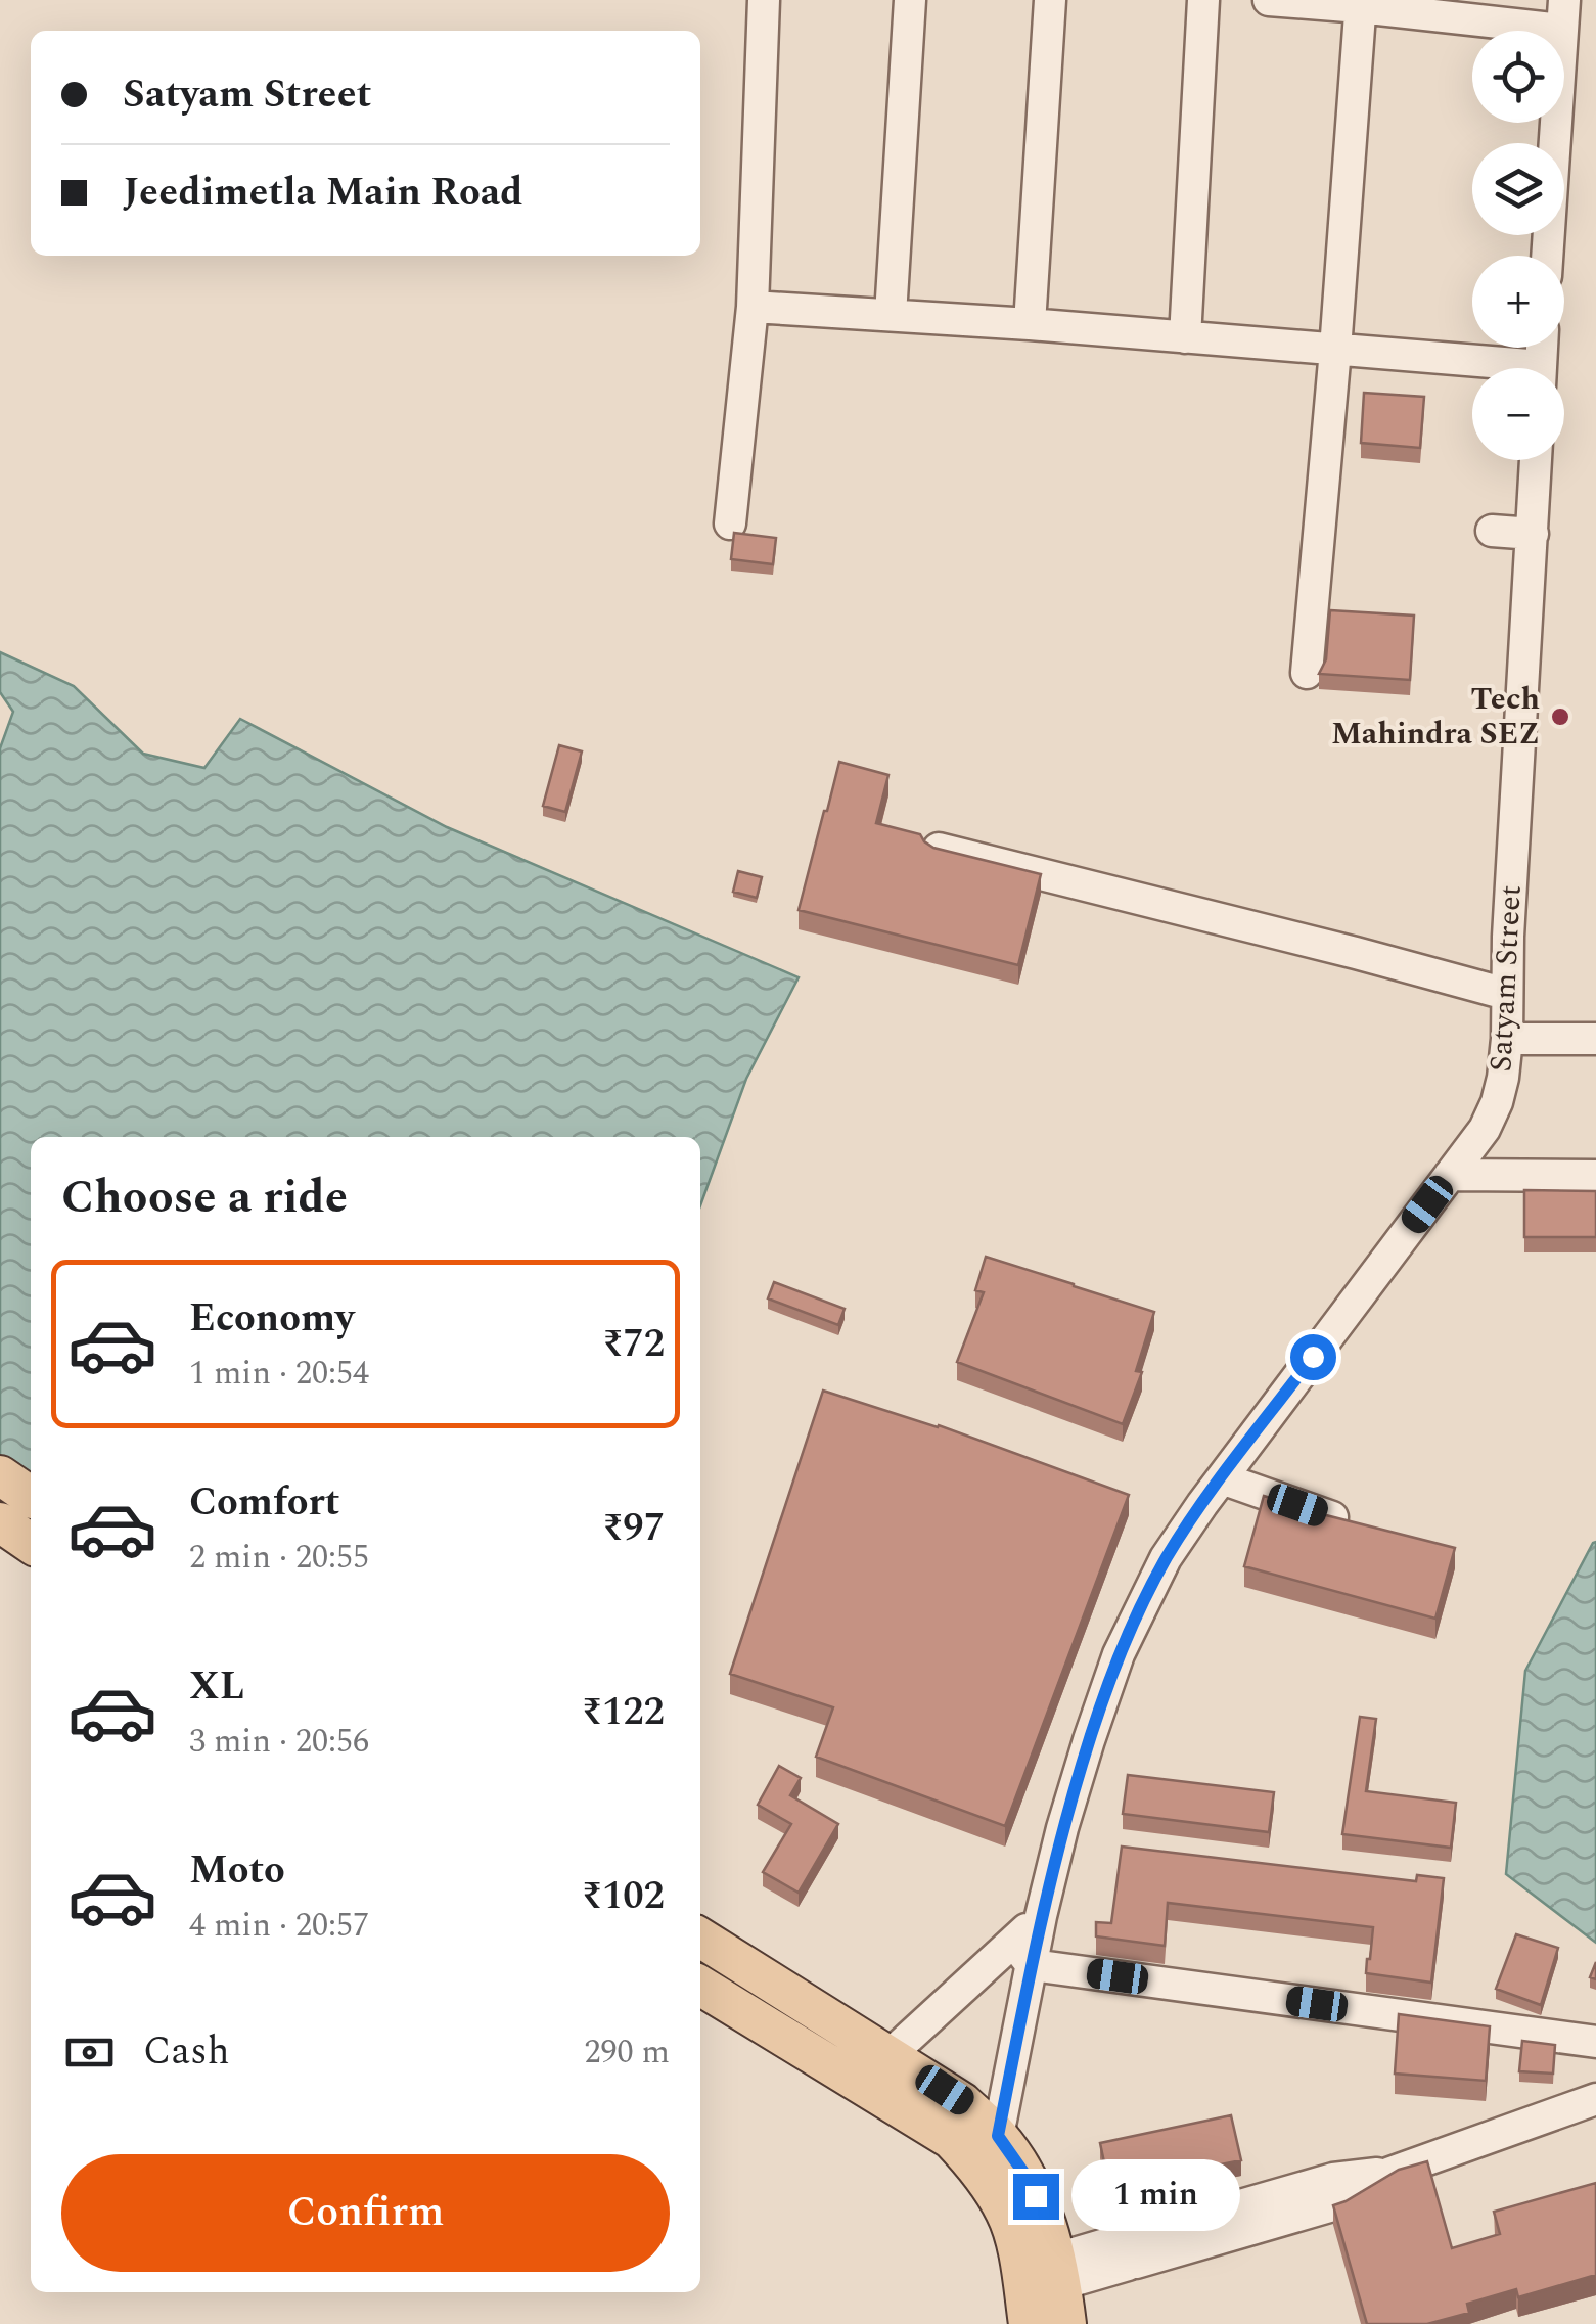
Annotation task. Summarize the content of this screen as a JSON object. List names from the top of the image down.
{
  "streets": {
    "street": ["Satyam Street"]
  },
  "places": ["Tech Mahindra SEZ"],
  "page": {
    "map_buttons": ["+", "−"],
    "banner": ["Satyam Street", "Jeedimetla Main Road"],
    "heading": "Choose a ride",
    "list": [
      {
        "name": "Economy",
        "note": "1 min · 20:54",
        "value": "₹72"
      },
      {
        "name": "Comfort",
        "note": "2 min · 20:55",
        "value": "₹97"
      },
      {
        "name": "XL",
        "note": "3 min · 20:56",
        "value": "₹122"
      },
      {
        "name": "Moto",
        "note": "4 min · 20:57",
        "value": "₹102"
      }
    ],
    "pay": ["Cash", "290 m"],
    "buttons": "Confirm",
    "bubble": "1 min"
  }
}
